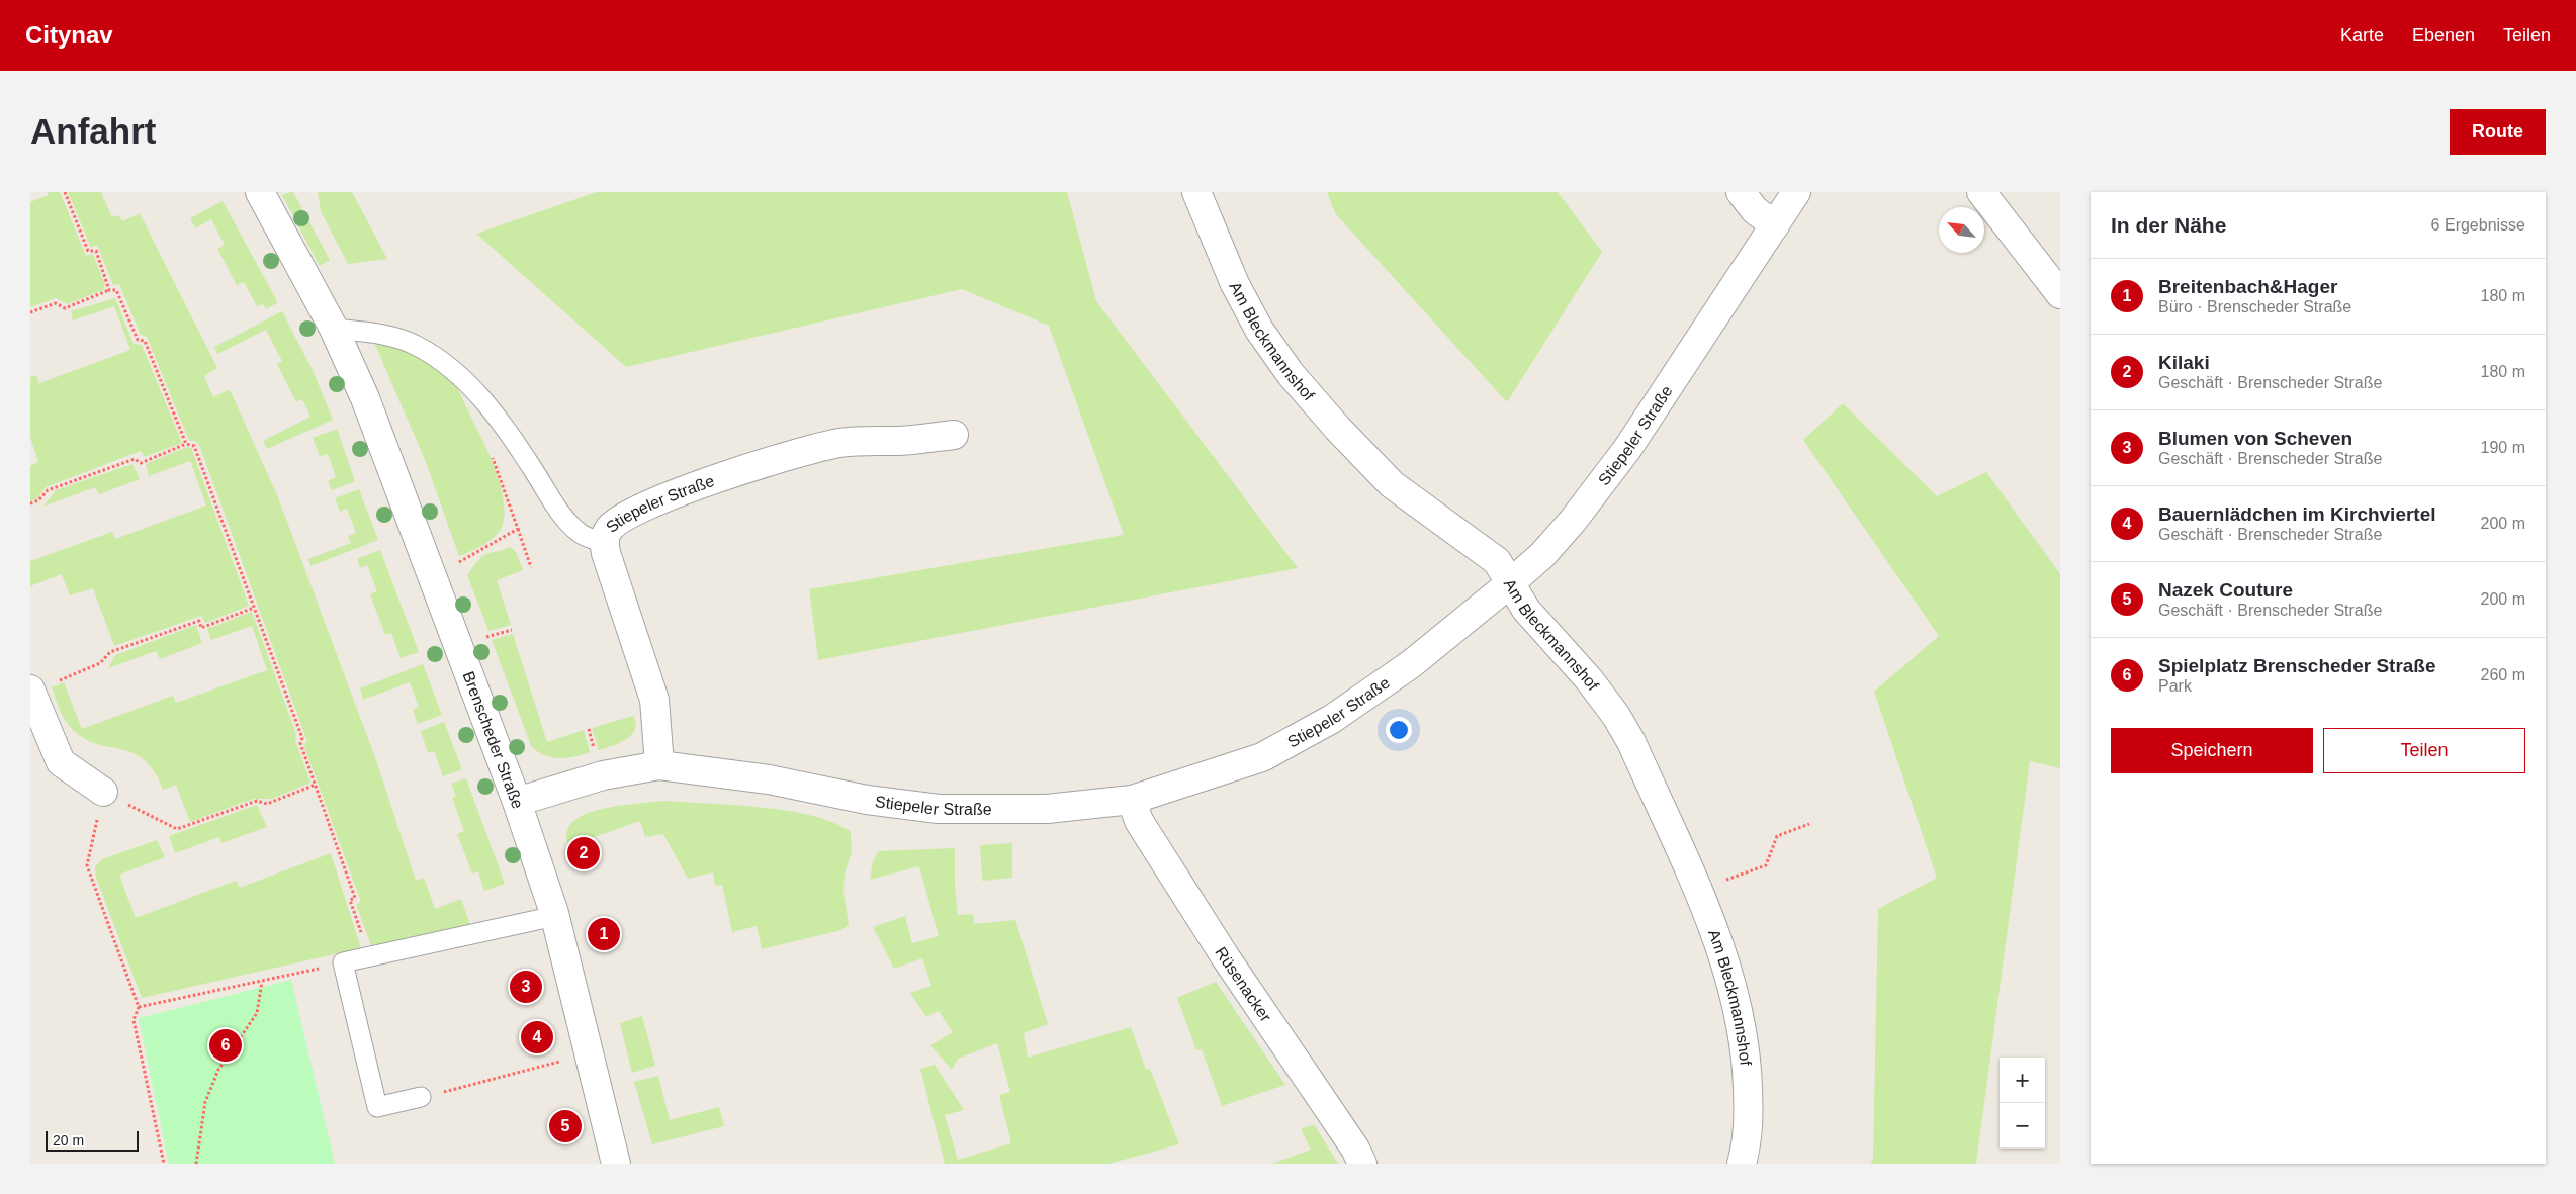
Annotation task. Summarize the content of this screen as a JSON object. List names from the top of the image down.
{
  "streets": {
    "street": [
      "Am Bleckmannshof",
      "Stiepeler Straße",
      "Brenscheder Straße",
      "Rüsenacker"
    ]
  },
  "crossings": [
    ["Am Bleckmannshof", "Stiepeler Straße"],
    ["Stiepeler Straße", "Brenscheder Straße"],
    ["Stiepeler Straße", "Rüsenacker"]
  ],
  "scale_bar": "20 m",
  "north": "top left",
  "page": {
    "header": "Citynav",
    "nav": ["Karte", "Ebenen", "Teilen"],
    "buttons": [
      "Route",
      ["Speichern", "Teilen"]
    ],
    "title": "Anfahrt",
    "heading": ["In der Nähe", "6 Ergebnisse"],
    "list": [
      {
        "mark": "1",
        "name": "Breitenbach&Hager",
        "note": "Büro · Brenscheder Straße",
        "value": "180 m"
      },
      {
        "mark": "2",
        "name": "Kilaki",
        "note": "Geschäft · Brenscheder Straße",
        "value": "180 m"
      },
      {
        "mark": "3",
        "name": "Blumen von Scheven",
        "note": "Geschäft · Brenscheder Straße",
        "value": "190 m"
      },
      {
        "mark": "4",
        "name": "Bauernlädchen im Kirchviertel",
        "note": "Geschäft · Brenscheder Straße",
        "value": "200 m"
      },
      {
        "mark": "5",
        "name": "Nazek Couture",
        "note": "Geschäft · Brenscheder Straße",
        "value": "200 m"
      },
      {
        "mark": "6",
        "name": "Spielplatz Brenscheder Straße",
        "note": "Park",
        "value": "260 m"
      }
    ],
    "pins": [
      "2",
      "1",
      "3",
      "4",
      "6",
      "5"
    ],
    "map_buttons": ["+", "−"],
    "scale": "20 m"
  }
}
